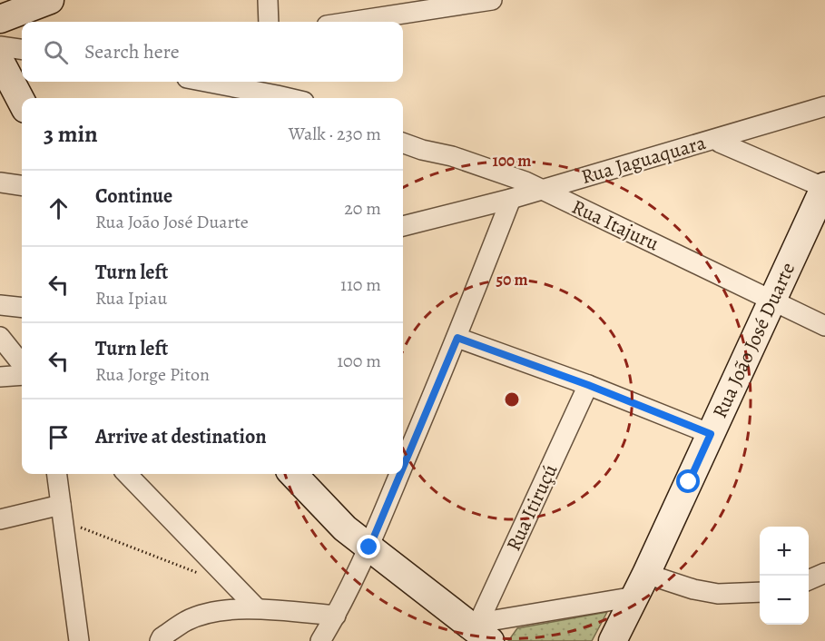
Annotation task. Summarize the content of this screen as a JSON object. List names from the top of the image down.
{
  "streets": {
    "street": [
      "Rua Jaguaquara",
      "Rua Itajuru",
      "Rua João José Duarte",
      "Rua Itiruçú"
    ]
  },
  "crossings": [
    ["Rua Jaguaquara", "Rua Itajuru"],
    ["Rua Itajuru", "Rua João José Duarte"]
  ],
  "page": {
    "search": "Search here",
    "heading": ["3 min", "Walk · 230 m"],
    "list": [
      ["Continue", "Rua João José Duarte", "20 m"],
      ["Turn left", "Rua Ipiau", "110 m"],
      ["Turn left", "Rua Jorge Piton", "100 m"],
      "Arrive at destination"
    ],
    "map_buttons": ["+", "−"]
  },
  "rings": ["100 m", "50 m"]
}
